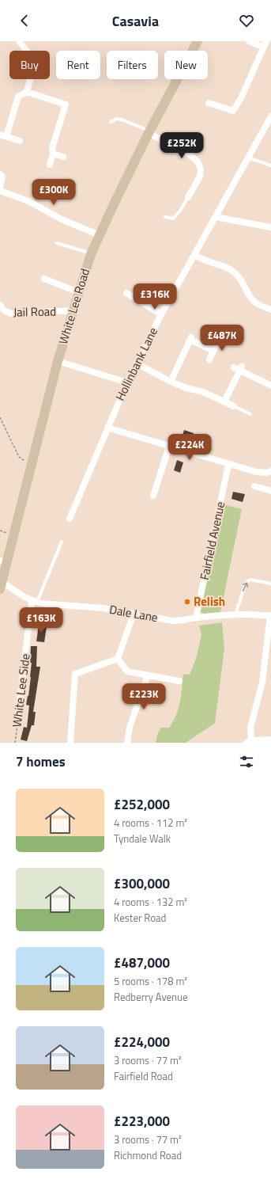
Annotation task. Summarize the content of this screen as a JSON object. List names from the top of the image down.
{
  "streets": {
    "main road": ["White Lee Road"],
    "street": [
      "Jail Road",
      "Hollinbank Lane",
      "Fairfield Avenue",
      "Dale Lane",
      "White Lee Side"
    ]
  },
  "crossings": [
    ["White Lee Road", "Jail Road"],
    ["White Lee Road", "Dale Lane"],
    ["Fairfield Avenue", "Dale Lane"],
    ["Dale Lane", "White Lee Side"]
  ],
  "places": ["Relish"],
  "page": {
    "header": "Casavia",
    "chip": [
      "Buy",
      "Rent",
      "Filters",
      "New"
    ],
    "price": [
      "£252K",
      "£300K",
      "£316K",
      "£487K",
      "£224K",
      "£163K",
      "£223K"
    ],
    "heading": "7 homes",
    "list": [
      {
        "name": "£252,000",
        "note": "4 rooms · 112 m² · Tyndale Walk"
      },
      {
        "name": "£300,000",
        "note": "4 rooms · 132 m² · Kester Road"
      },
      {
        "name": "£487,000",
        "note": "5 rooms · 178 m² · Redberry Avenue"
      },
      {
        "name": "£224,000",
        "note": "3 rooms · 77 m² · Fairfield Road"
      },
      {
        "name": "£223,000",
        "note": "3 rooms · 77 m² · Richmond Road"
      }
    ]
  }
}
